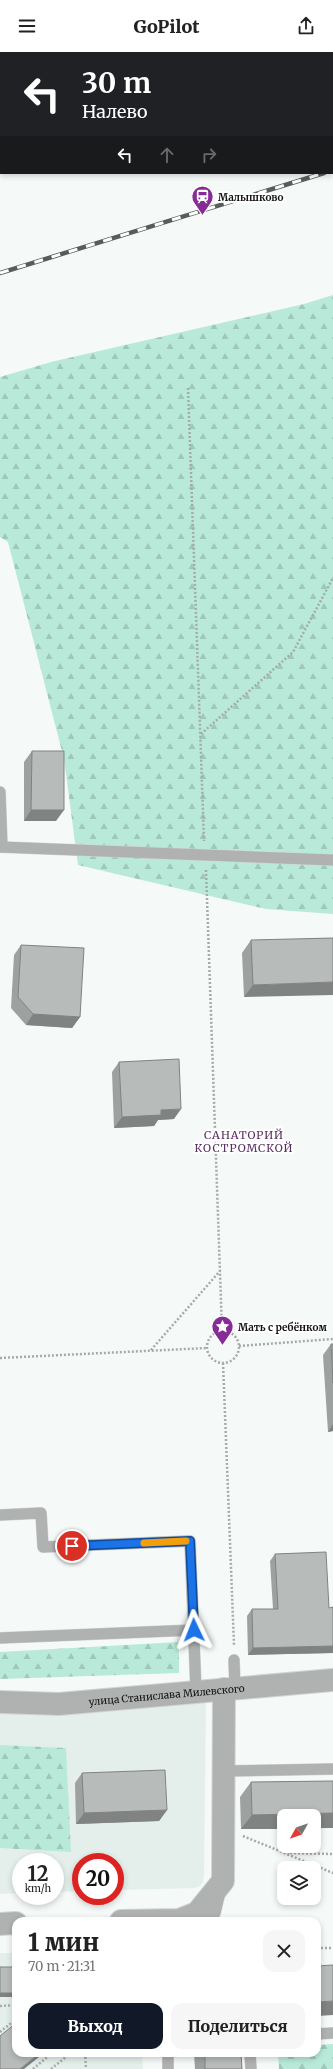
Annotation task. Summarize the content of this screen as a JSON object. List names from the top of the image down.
{
  "streets": {
    "street": ["улица Станислава Милевского"]
  },
  "districts": ["САНАТОРИЙ КОСТРОМСКОЙ"],
  "places": {
    "station": ["Малышково"],
    "place": ["Мать с ребёнком"]
  },
  "north": "bottom left",
  "page": {
    "header": "GoPilot",
    "turn": ["30 m", "Налево"],
    "speed": "12 km/h",
    "limit": "20",
    "heading": ["1 мин", "70 m · 21:31"],
    "buttons": ["Выход", "Поделиться"]
  }
}
